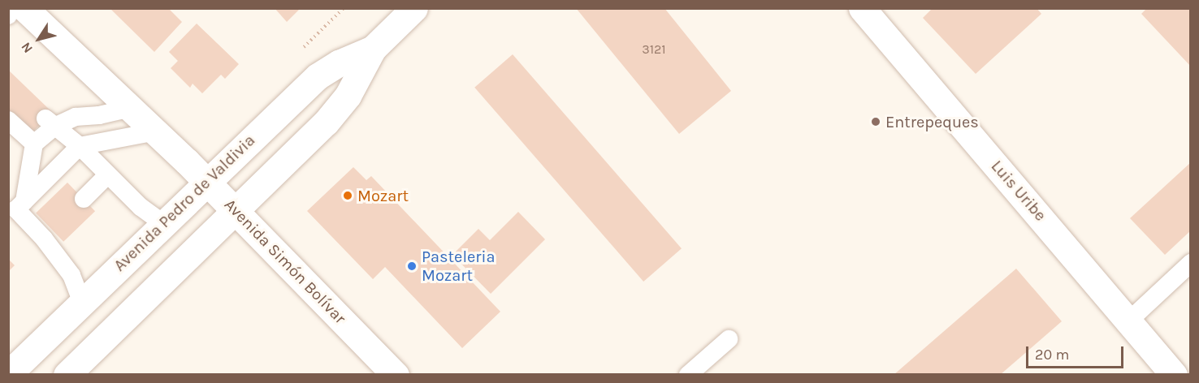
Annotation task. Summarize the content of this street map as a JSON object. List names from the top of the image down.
{
  "streets": {
    "street": ["Luis Uribe", "Avenida Pedro de Valdivia", "Avenida Simón Bolívar"]
  },
  "crossings": [
    ["Avenida Pedro de Valdivia", "Avenida Simón Bolívar"]
  ],
  "places": ["Entrepeques", "Mozart", "Pasteleria Mozart"],
  "house_numbers": ["3121"],
  "scale_bar": "20 m",
  "north": "bottom left"
}
